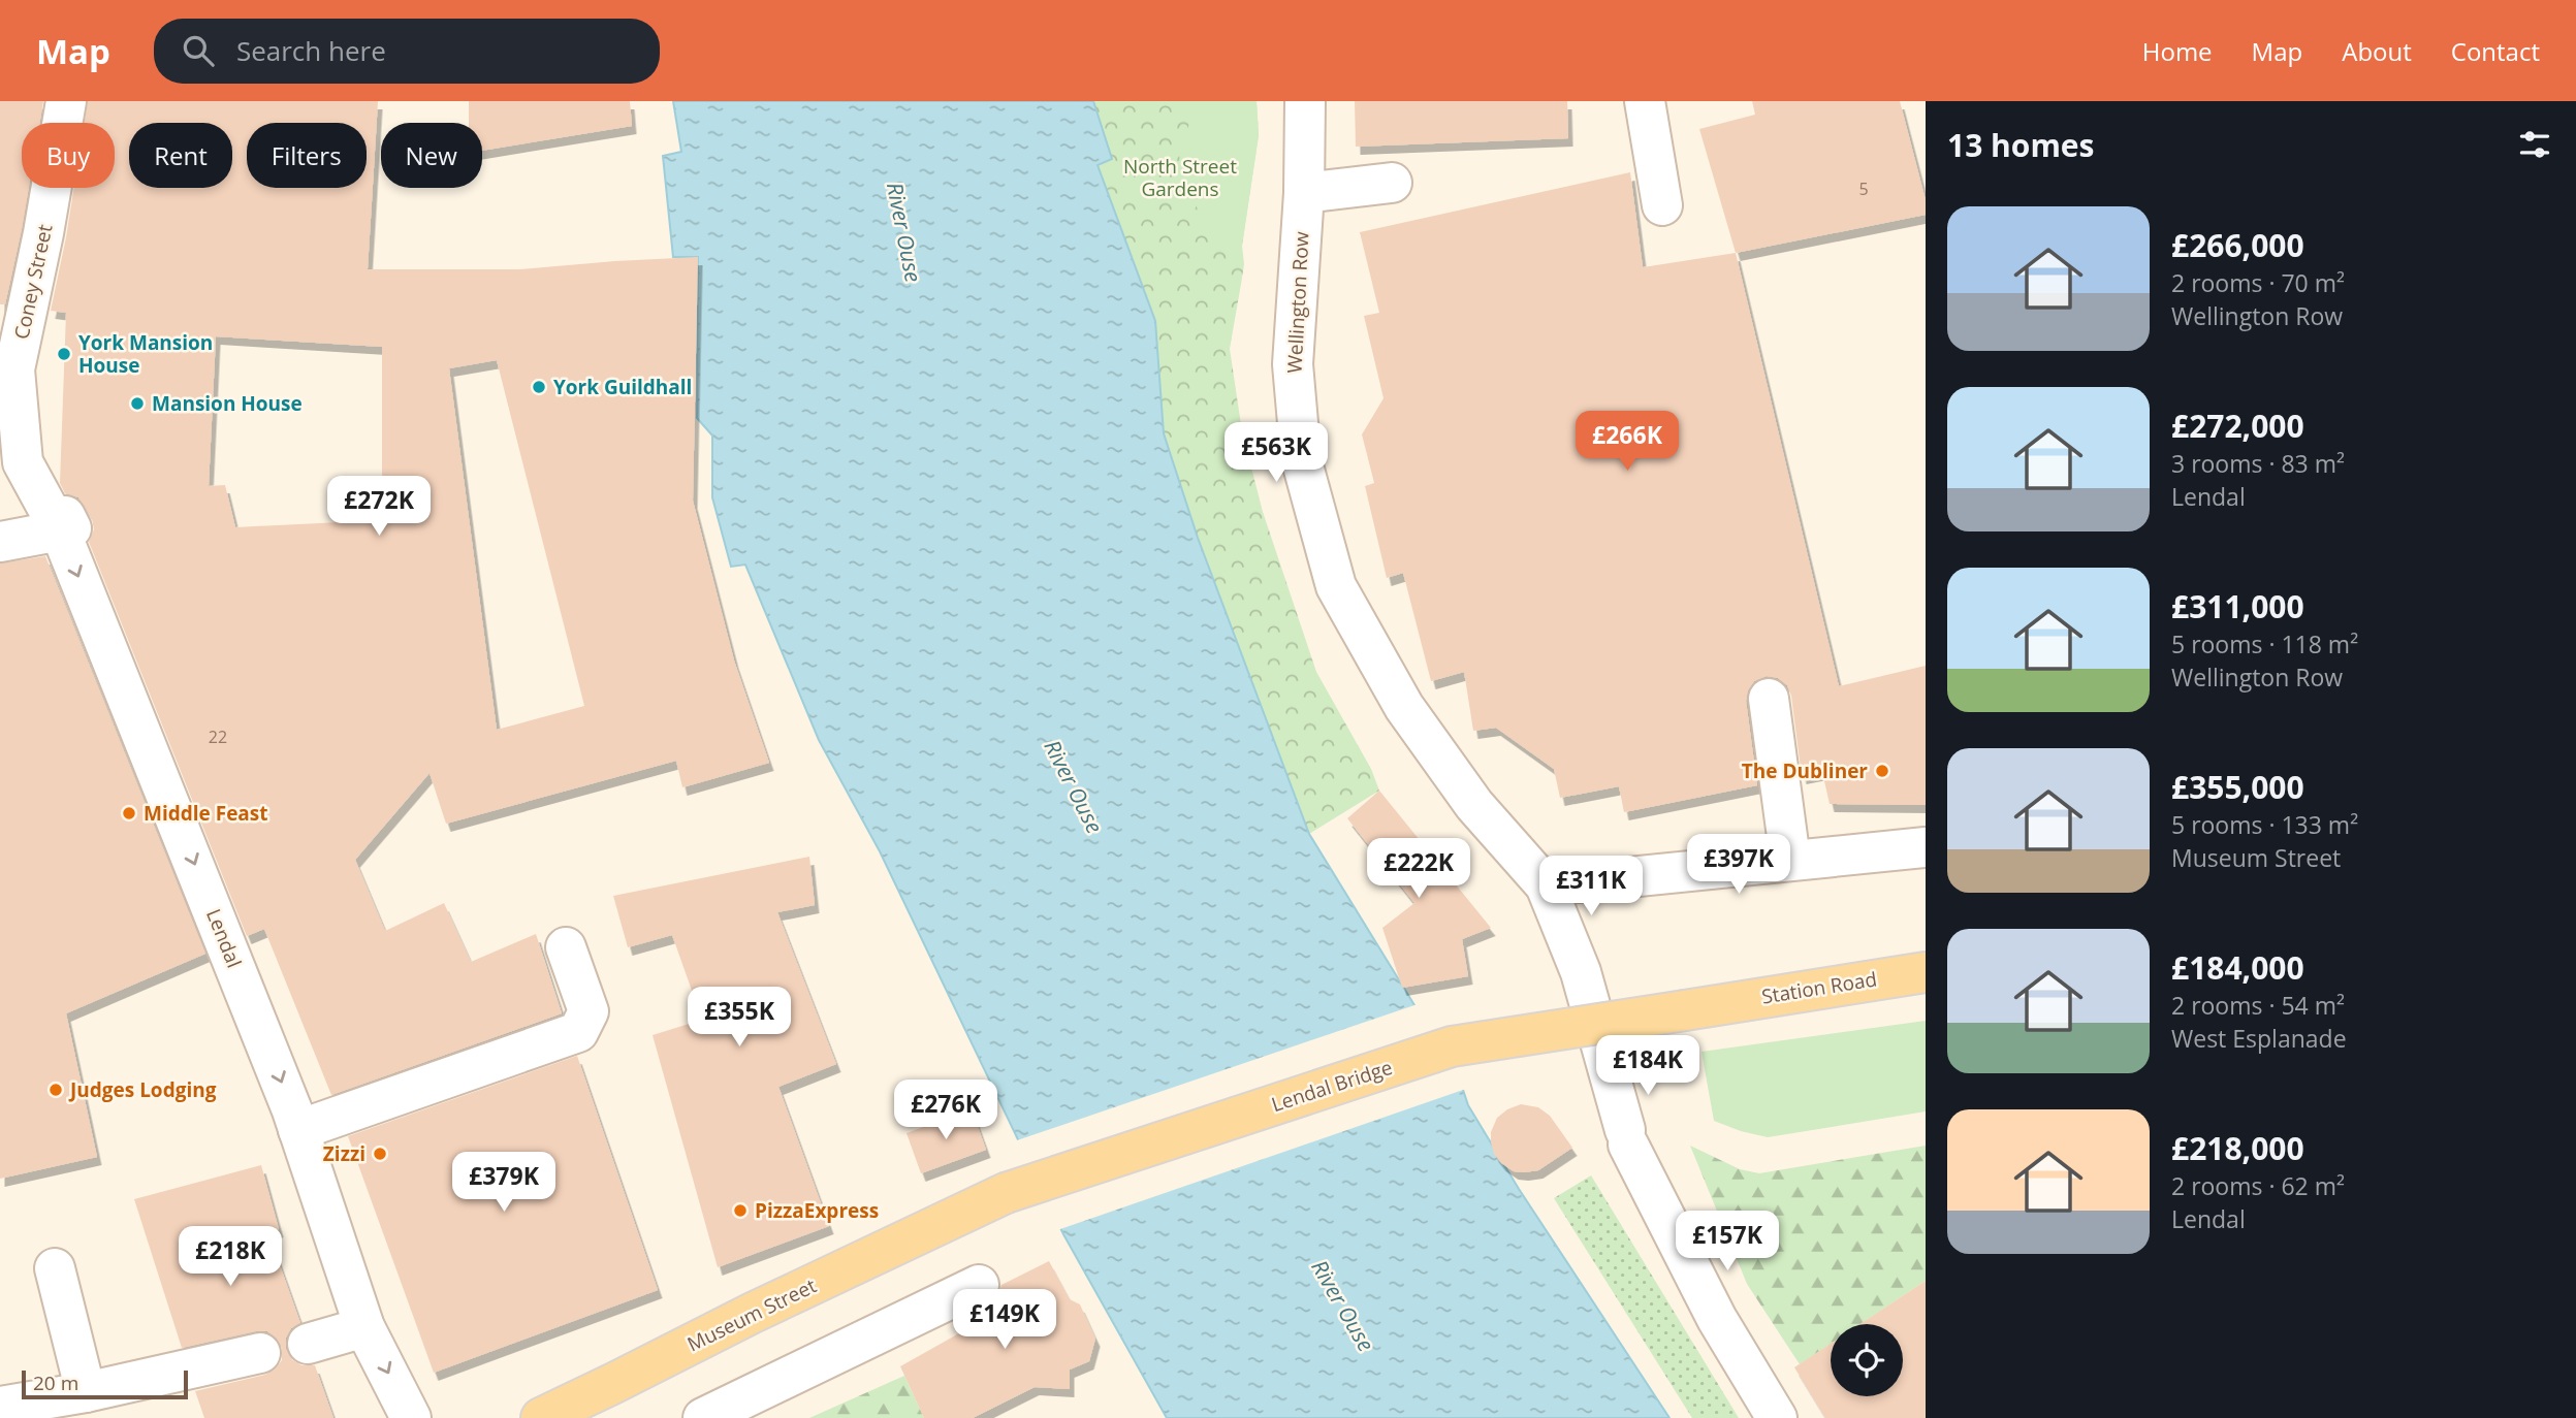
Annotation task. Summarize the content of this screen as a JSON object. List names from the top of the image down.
{
  "streets": {
    "main road": ["Station Road", "Lendal Bridge", "Museum Street"],
    "street": ["Coney Street", "Wellington Row", "Lendal"]
  },
  "crossings": [
    ["Coney Street", "Lendal"],
    ["Station Road", "Lendal Bridge"],
    ["Lendal Bridge", "Museum Street"]
  ],
  "one_way": ["Lendal"],
  "water": ["River Ouse"],
  "parks": ["North Street Gardens"],
  "places": [
    "York Mansion House",
    "York Guildhall",
    "Mansion House",
    "The Dubliner",
    "Middle Feast",
    "Judges Lodging",
    "Zizzi",
    "PizzaExpress"
  ],
  "house_numbers": ["5", "22"],
  "scale_bar": "20 m",
  "page": {
    "header": "Map",
    "search": "Search here",
    "nav": [
      "Home",
      "Map",
      "About",
      "Contact"
    ],
    "heading": "13 homes",
    "chip": [
      "Buy",
      "Rent",
      "Filters",
      "New"
    ],
    "list": [
      {
        "name": "£266,000",
        "note": "2 rooms · 70 m² · Wellington Row"
      },
      {
        "name": "£272,000",
        "note": "3 rooms · 83 m² · Lendal"
      },
      {
        "name": "£311,000",
        "note": "5 rooms · 118 m² · Wellington Row"
      },
      {
        "name": "£355,000",
        "note": "5 rooms · 133 m² · Museum Street"
      },
      {
        "name": "£184,000",
        "note": "2 rooms · 54 m² · West Esplanade"
      },
      {
        "name": "£218,000",
        "note": "2 rooms · 62 m² · Lendal"
      }
    ],
    "price": [
      "£266K",
      "£563K",
      "£272K",
      "£397K",
      "£222K",
      "£311K",
      "£355K",
      "£184K",
      "£276K",
      "£379K",
      "£157K",
      "£218K",
      "£149K"
    ],
    "scale": "20 m"
  }
}
